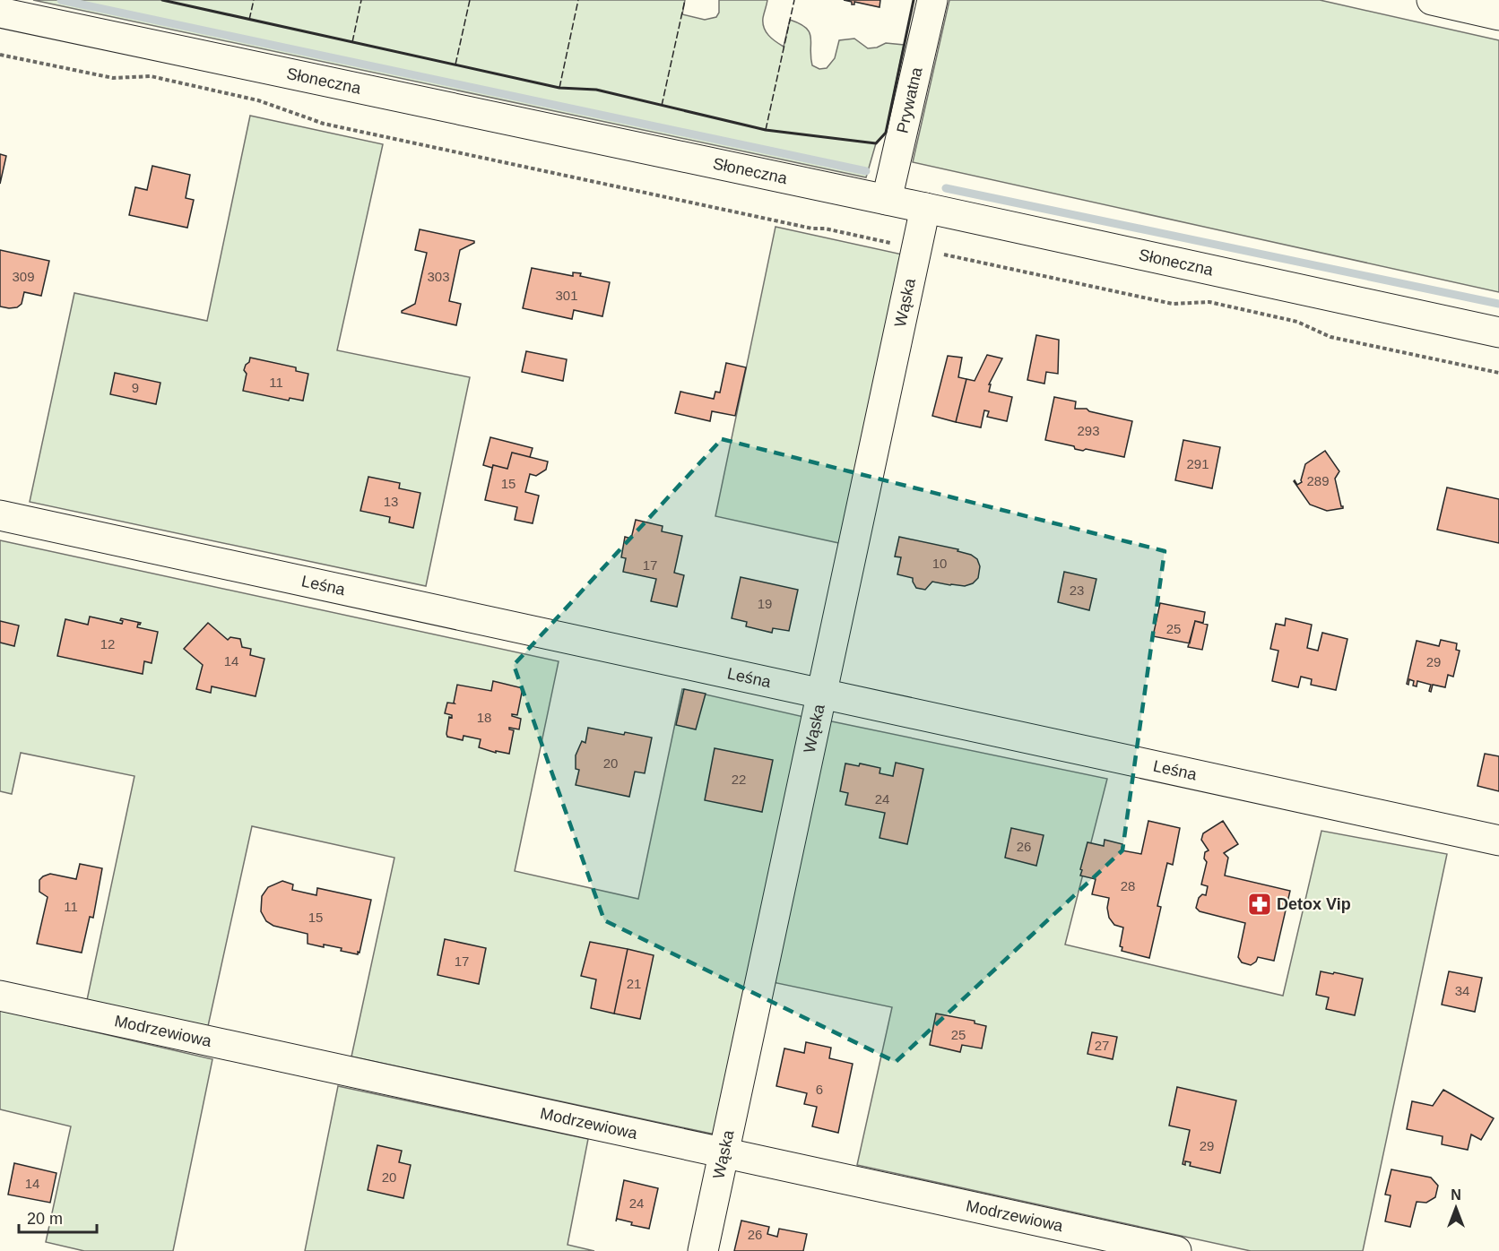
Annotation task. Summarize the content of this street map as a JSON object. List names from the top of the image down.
{
  "streets": {
    "street": [
      "Słoneczna",
      "Prywatna",
      "Wąska",
      "Leśna",
      "Modrzewiowa"
    ]
  },
  "crossings": [
    ["Słoneczna", "Prywatna"],
    ["Słoneczna", "Wąska"],
    ["Wąska", "Leśna"],
    ["Wąska", "Modrzewiowa"]
  ],
  "places": {
    "pharmacy": ["Detox Vip"]
  },
  "house_numbers": [
    "309",
    "303",
    "301",
    "11",
    "9",
    "293",
    "291",
    "289",
    "15",
    "13",
    "10",
    "17",
    "23",
    "19",
    "25",
    "12",
    "14",
    "29",
    "18",
    "20",
    "22",
    "24",
    "26",
    "28",
    "11",
    "15",
    "17",
    "21",
    "34",
    "25",
    "27",
    "6",
    "29",
    "20",
    "14",
    "24",
    "26"
  ],
  "scale_bar": "20 m",
  "north": "top"
}
